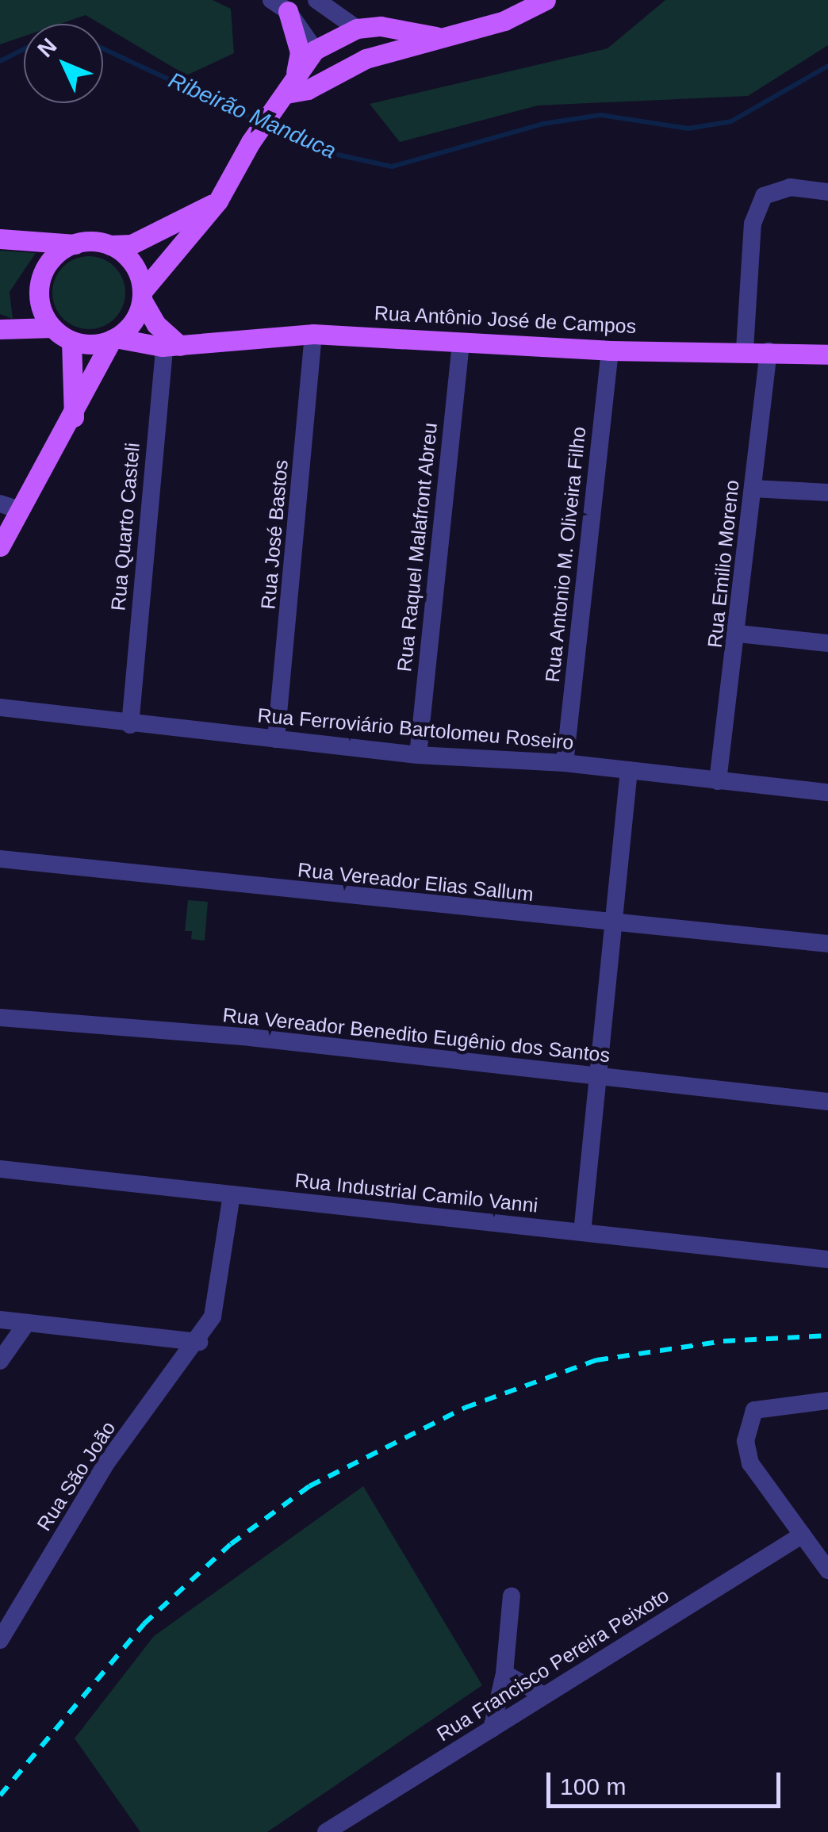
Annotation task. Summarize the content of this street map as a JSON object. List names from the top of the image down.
{
  "streets": {
    "main road": ["Rua Antônio José de Campos"],
    "street": [
      "Rua Quarto Casteli",
      "Rua José Bastos",
      "Rua Raquel Malafront Abreu",
      "Rua Antonio M. Oliveira Filho",
      "Rua Emilio Moreno",
      "Rua Ferroviário Bartolomeu Roseiro",
      "Rua Vereador Elias Sallum",
      "Rua Vereador Benedito Eugênio dos Santos",
      "Rua Industrial Camilo Vanni",
      "Rua São João",
      "Rua Francisco Pereira Peixoto"
    ]
  },
  "crossings": [
    ["Rua Antônio José de Campos", "Rua Quarto Casteli"],
    ["Rua Antônio José de Campos", "Rua José Bastos"],
    ["Rua Antônio José de Campos", "Rua Raquel Malafront Abreu"],
    ["Rua Antônio José de Campos", "Rua Antonio M. Oliveira Filho"],
    ["Rua Antônio José de Campos", "Rua Emilio Moreno"],
    ["Rua Quarto Casteli", "Rua Ferroviário Bartolomeu Roseiro"],
    ["Rua José Bastos", "Rua Ferroviário Bartolomeu Roseiro"],
    ["Rua Raquel Malafront Abreu", "Rua Ferroviário Bartolomeu Roseiro"],
    ["Rua Antonio M. Oliveira Filho", "Rua Ferroviário Bartolomeu Roseiro"],
    ["Rua Emilio Moreno", "Rua Ferroviário Bartolomeu Roseiro"],
    ["Rua Industrial Camilo Vanni", "Rua São João"]
  ],
  "water": ["Ribeirão Manduca"],
  "scale_bar": "100 m",
  "north": "top left"
}
